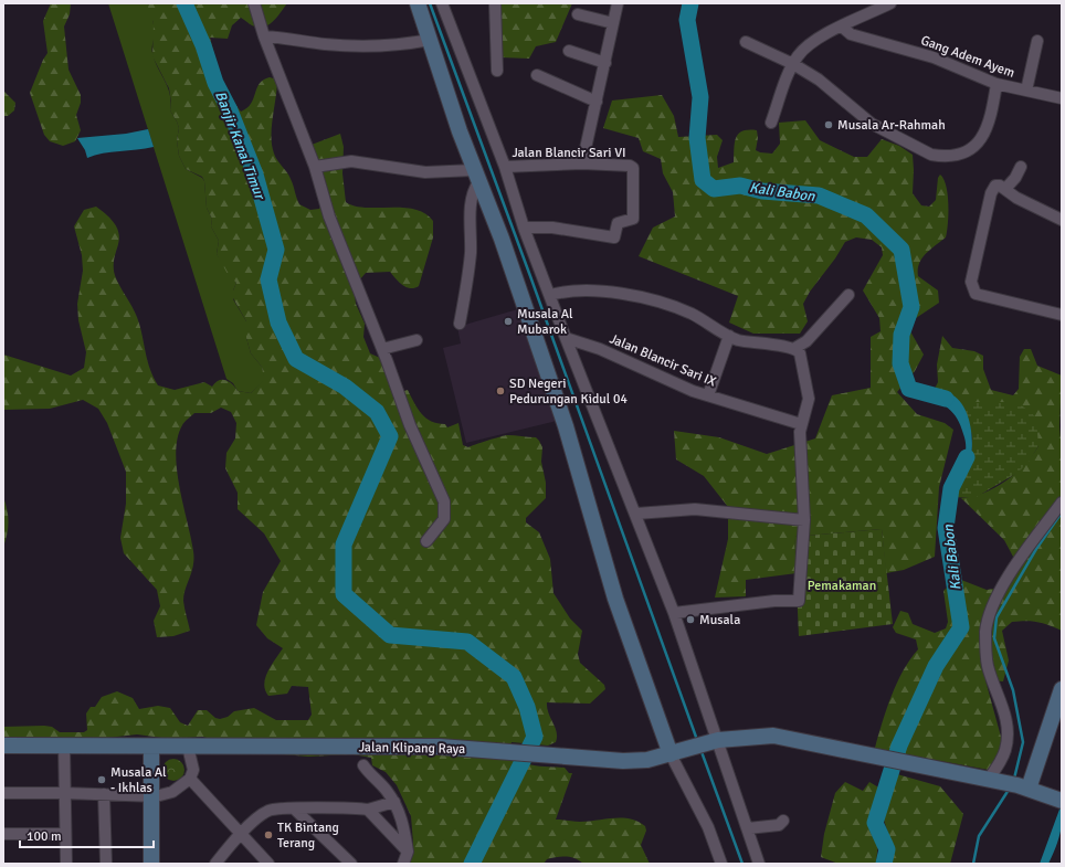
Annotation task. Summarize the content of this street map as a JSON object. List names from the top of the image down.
{
  "streets": {
    "main road": ["Jalan Klipang Raya"],
    "street": ["Gang Adem Ayem", "Jalan Blancir Sari VI", "Jalan Blancir Sari IX"]
  },
  "water": ["Banjir Kanal Timur", "Kali Babon"],
  "parks": ["Pemakaman"],
  "places": [
    "Musala Ar-Rahmah",
    "Musala Al Mubarok",
    "SD Negeri Pedurungan Kidul 04",
    "Musala",
    "Musala Al - Ikhlas",
    "TK Bintang Terang"
  ],
  "scale_bar": "100 m"
}
